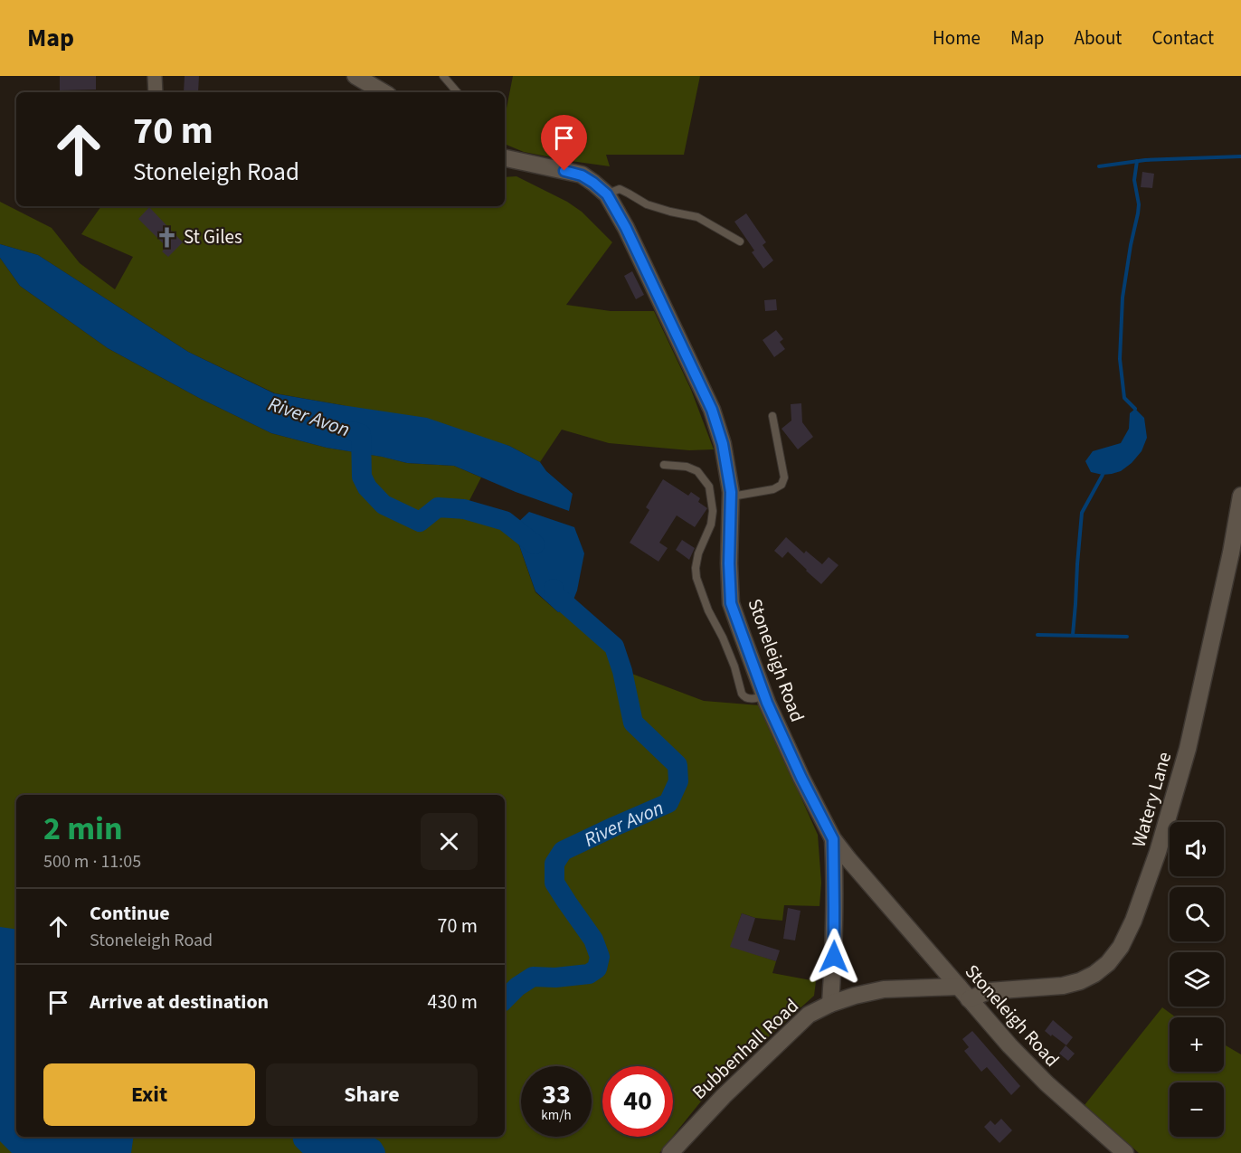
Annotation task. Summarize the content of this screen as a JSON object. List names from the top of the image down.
{
  "streets": {
    "street": ["Stoneleigh Road", "Watery Lane", "Bubbenhall Road"]
  },
  "crossings": [
    ["Stoneleigh Road", "Watery Lane"],
    ["Stoneleigh Road", "Bubbenhall Road"],
    ["Watery Lane", "Bubbenhall Road"]
  ],
  "water": ["River Avon"],
  "places": {
    "church": ["St Giles"]
  },
  "page": {
    "header": "Map",
    "nav": [
      "Home",
      "Map",
      "About",
      "Contact"
    ],
    "turn": ["70 m", "Stoneleigh Road"],
    "heading": ["2 min", "500 m · 11:05"],
    "map_buttons": ["+", "−"],
    "list": [
      {
        "name": "Continue",
        "note": "Stoneleigh Road",
        "value": "70 m"
      },
      {
        "name": "Arrive at destination",
        "value": "430 m"
      }
    ],
    "buttons": ["Exit", "Share"],
    "speed": "33 km/h",
    "limit": "40"
  }
}
